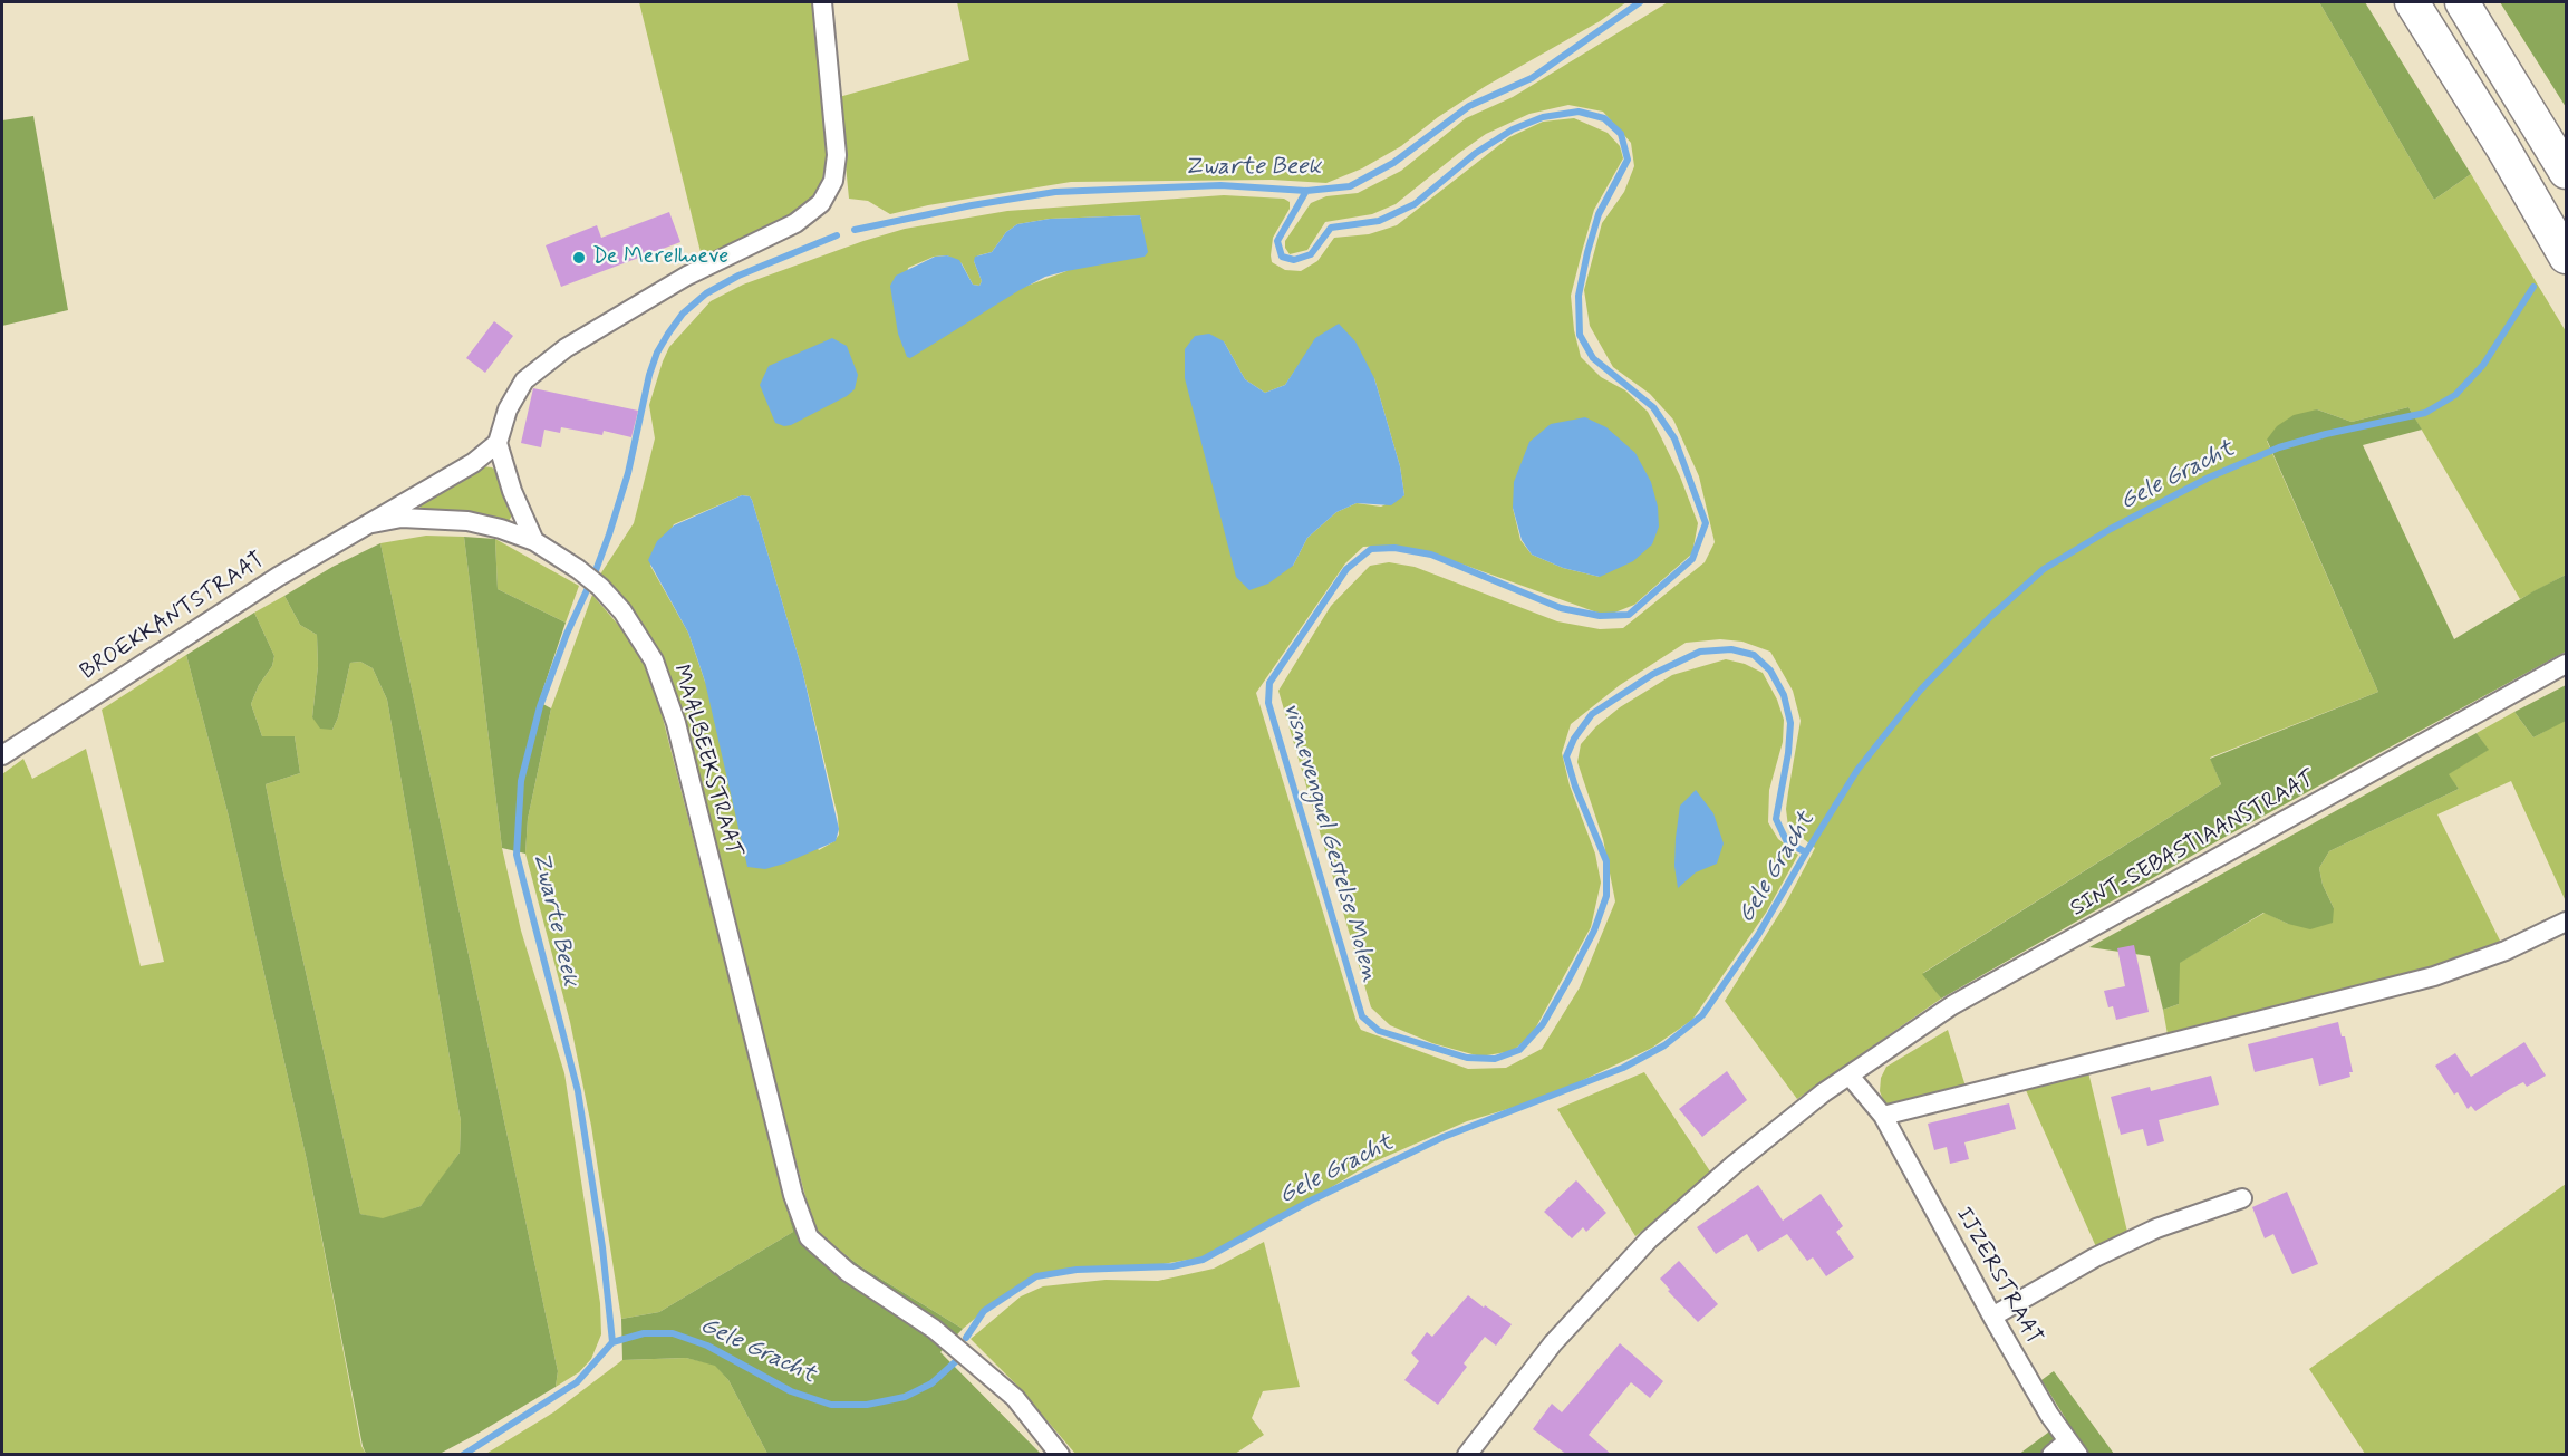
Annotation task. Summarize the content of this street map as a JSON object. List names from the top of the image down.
{
  "streets": {
    "street": [
      "BROEKKANTSTRAAT",
      "MAALBEEKSTRAAT",
      "SINT-SEBASTIAANSTRAAT",
      "IJZERSTRAAT"
    ]
  },
  "crossings": [
    ["BROEKKANTSTRAAT", "MAALBEEKSTRAAT"]
  ],
  "water": ["Zwarte Beek", "Gele Gracht", "visnevenguel Gestelse Molen"],
  "places": ["De Merelhoeve"]
}
